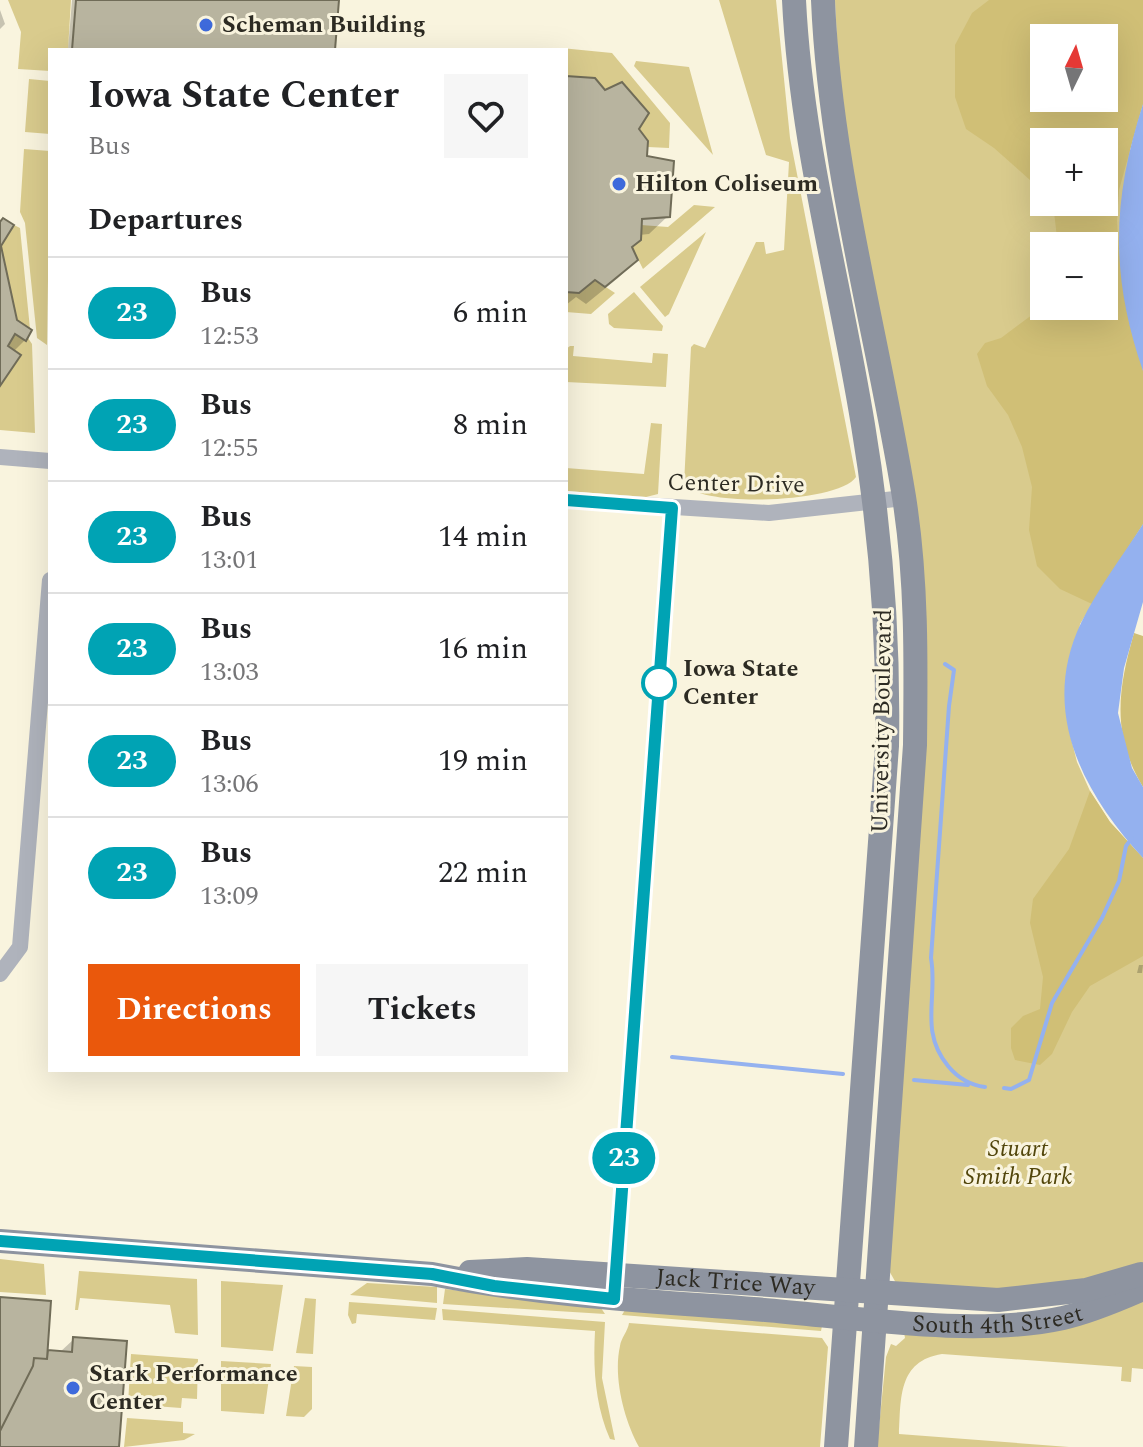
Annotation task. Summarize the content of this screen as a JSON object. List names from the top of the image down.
{
  "streets": {
    "main road": ["University Boulevard", "Jack Trice Way", "South 4th Street"],
    "street": ["Center Drive"]
  },
  "crossings": [
    ["Center Drive", "University Boulevard"],
    ["University Boulevard", "Jack Trice Way"],
    ["University Boulevard", "South 4th Street"],
    ["Jack Trice Way", "South 4th Street"]
  ],
  "parks": ["Stuart Smith Park"],
  "places": [
    "Scheman Building",
    "Hilton Coliseum",
    "Iowa State Center",
    "Stark Performance Center"
  ],
  "lines": ["bus line 23"],
  "north": "top",
  "page": {
    "on_map": "23",
    "map_buttons": ["+", "−"],
    "heading": [
      ["Iowa State Center", "Bus"],
      "Departures"
    ],
    "list": [
      {
        "mark": "23",
        "name": "Bus",
        "note": "12:53",
        "value": "6 min"
      },
      {
        "mark": "23",
        "name": "Bus",
        "note": "12:55",
        "value": "8 min"
      },
      {
        "mark": "23",
        "name": "Bus",
        "note": "13:01",
        "value": "14 min"
      },
      {
        "mark": "23",
        "name": "Bus",
        "note": "13:03",
        "value": "16 min"
      },
      {
        "mark": "23",
        "name": "Bus",
        "note": "13:06",
        "value": "19 min"
      },
      {
        "mark": "23",
        "name": "Bus",
        "note": "13:09",
        "value": "22 min"
      }
    ],
    "buttons": ["Directions", "Tickets"]
  }
}
